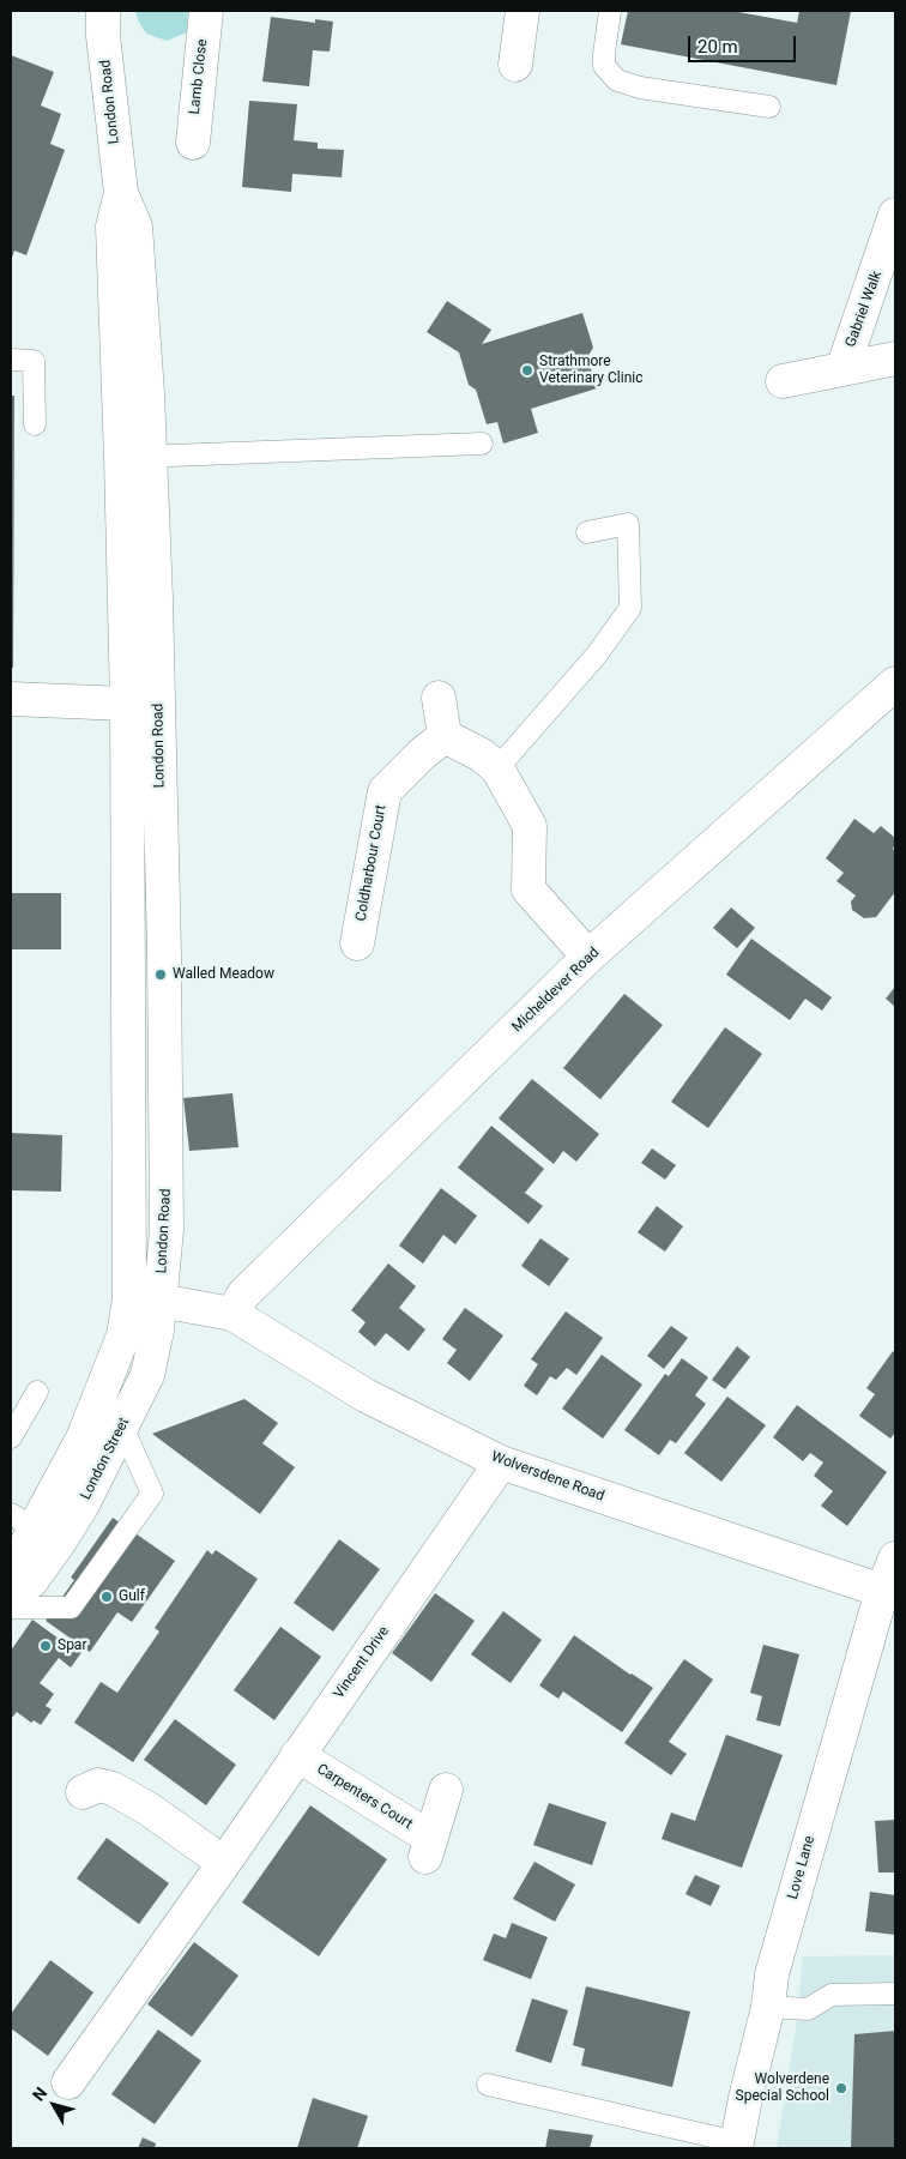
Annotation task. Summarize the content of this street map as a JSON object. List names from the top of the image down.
{
  "streets": {
    "street": [
      "Lamb Close",
      "London Road",
      "Gabriel Walk",
      "Coldharbour Court",
      "Micheldever Road",
      "London Street",
      "Wolversdene Road",
      "Vincent Drive",
      "Carpenters Court",
      "Love Lane"
    ]
  },
  "crossings": [
    ["London Road", "London Street"],
    ["London Road", "Wolversdene Road"],
    ["Micheldever Road", "Wolversdene Road"],
    ["London Street", "Wolversdene Road"],
    ["Wolversdene Road", "Vincent Drive"],
    ["Wolversdene Road", "Love Lane"],
    ["Vincent Drive", "Carpenters Court"]
  ],
  "places": [
    "Strathmore Veterinary Clinic",
    "Walled Meadow",
    "Gulf",
    "Spar",
    "Wolverdene Special School"
  ],
  "scale_bar": "20 m",
  "north": "top left"
}
